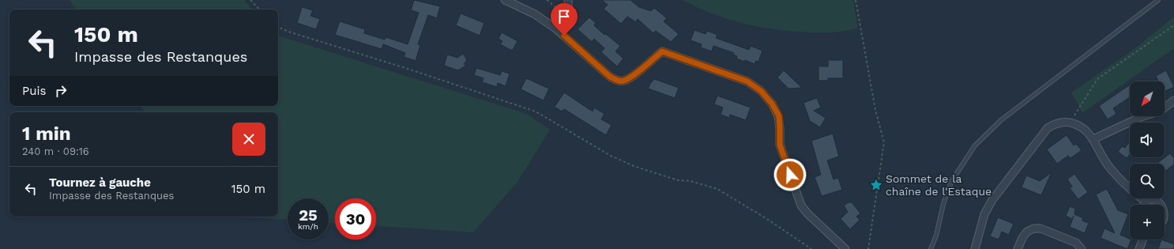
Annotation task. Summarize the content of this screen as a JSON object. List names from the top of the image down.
{
  "places": {
    "place": ["Sommet de la chaîne de l'Estaque"]
  },
  "north": "bottom left",
  "page": {
    "turn": ["150 m", "Impasse des Restanques"],
    "then": "Puis",
    "map_buttons": "+",
    "heading": ["1 min", "240 m · 09:16"],
    "list": [
      {
        "name": "Tournez à gauche",
        "note": "Impasse des Restanques",
        "value": "150 m"
      }
    ],
    "speed": "25 km/h",
    "limit": "30"
  }
}
